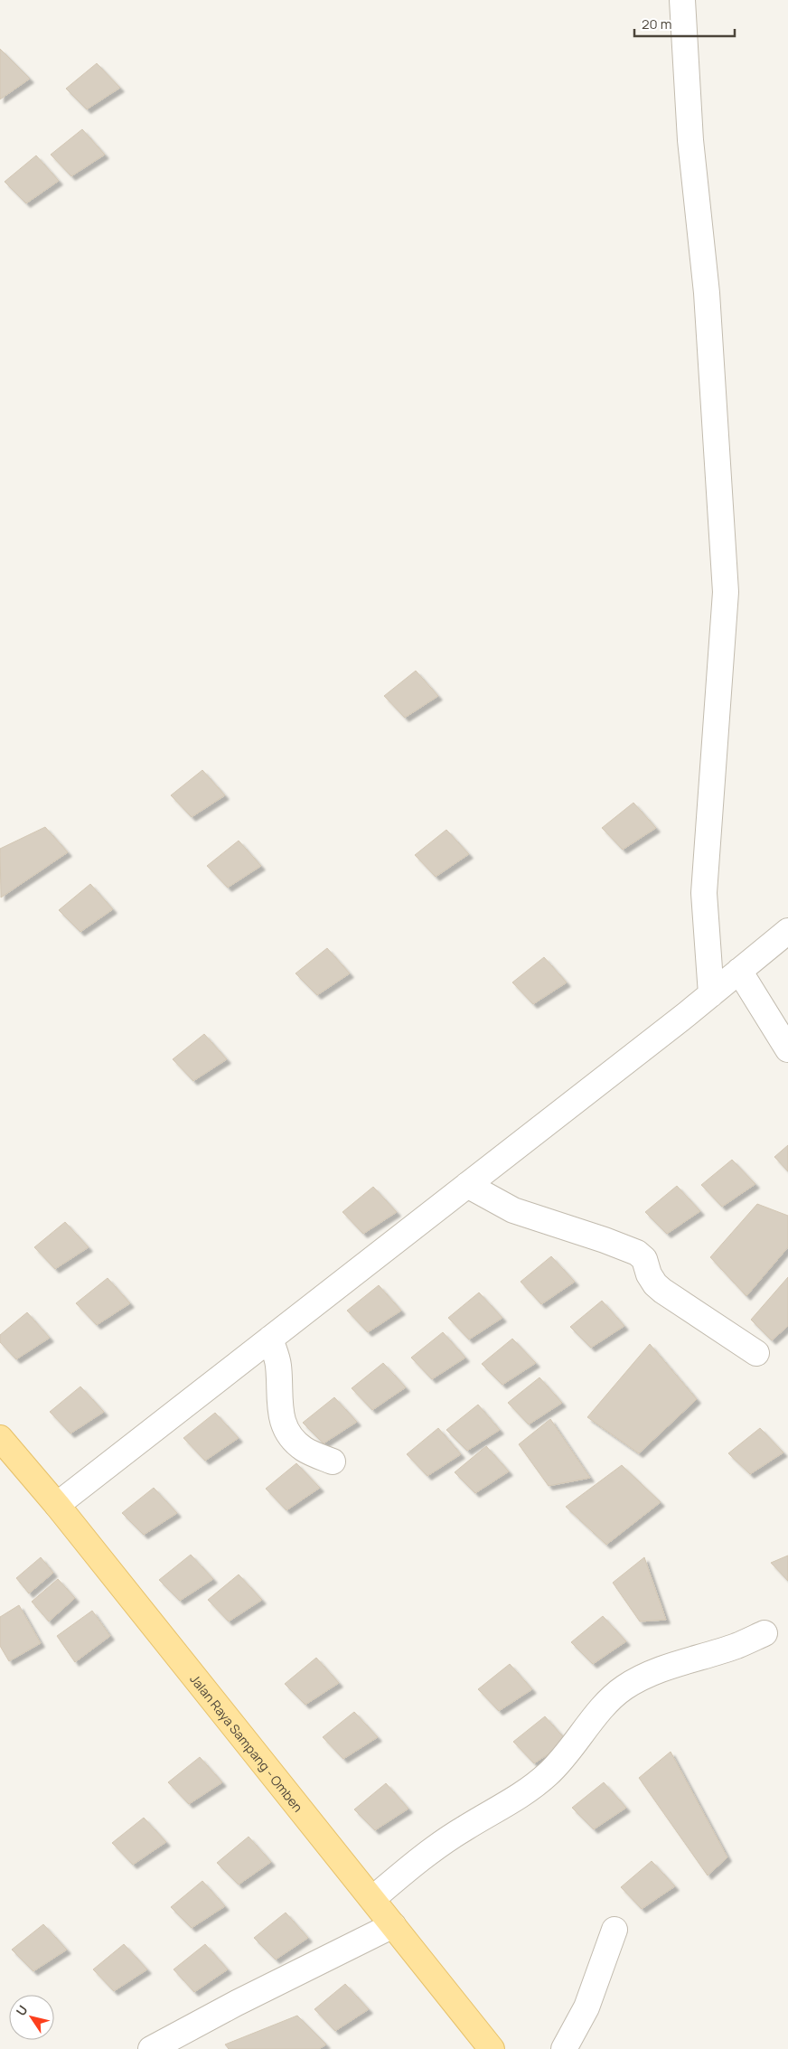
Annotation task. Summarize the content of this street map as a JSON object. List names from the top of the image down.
{
  "streets": {
    "main road": ["Jalan Raya Sampang - Omben"]
  },
  "scale_bar": "20 m",
  "north": "top left"
}
